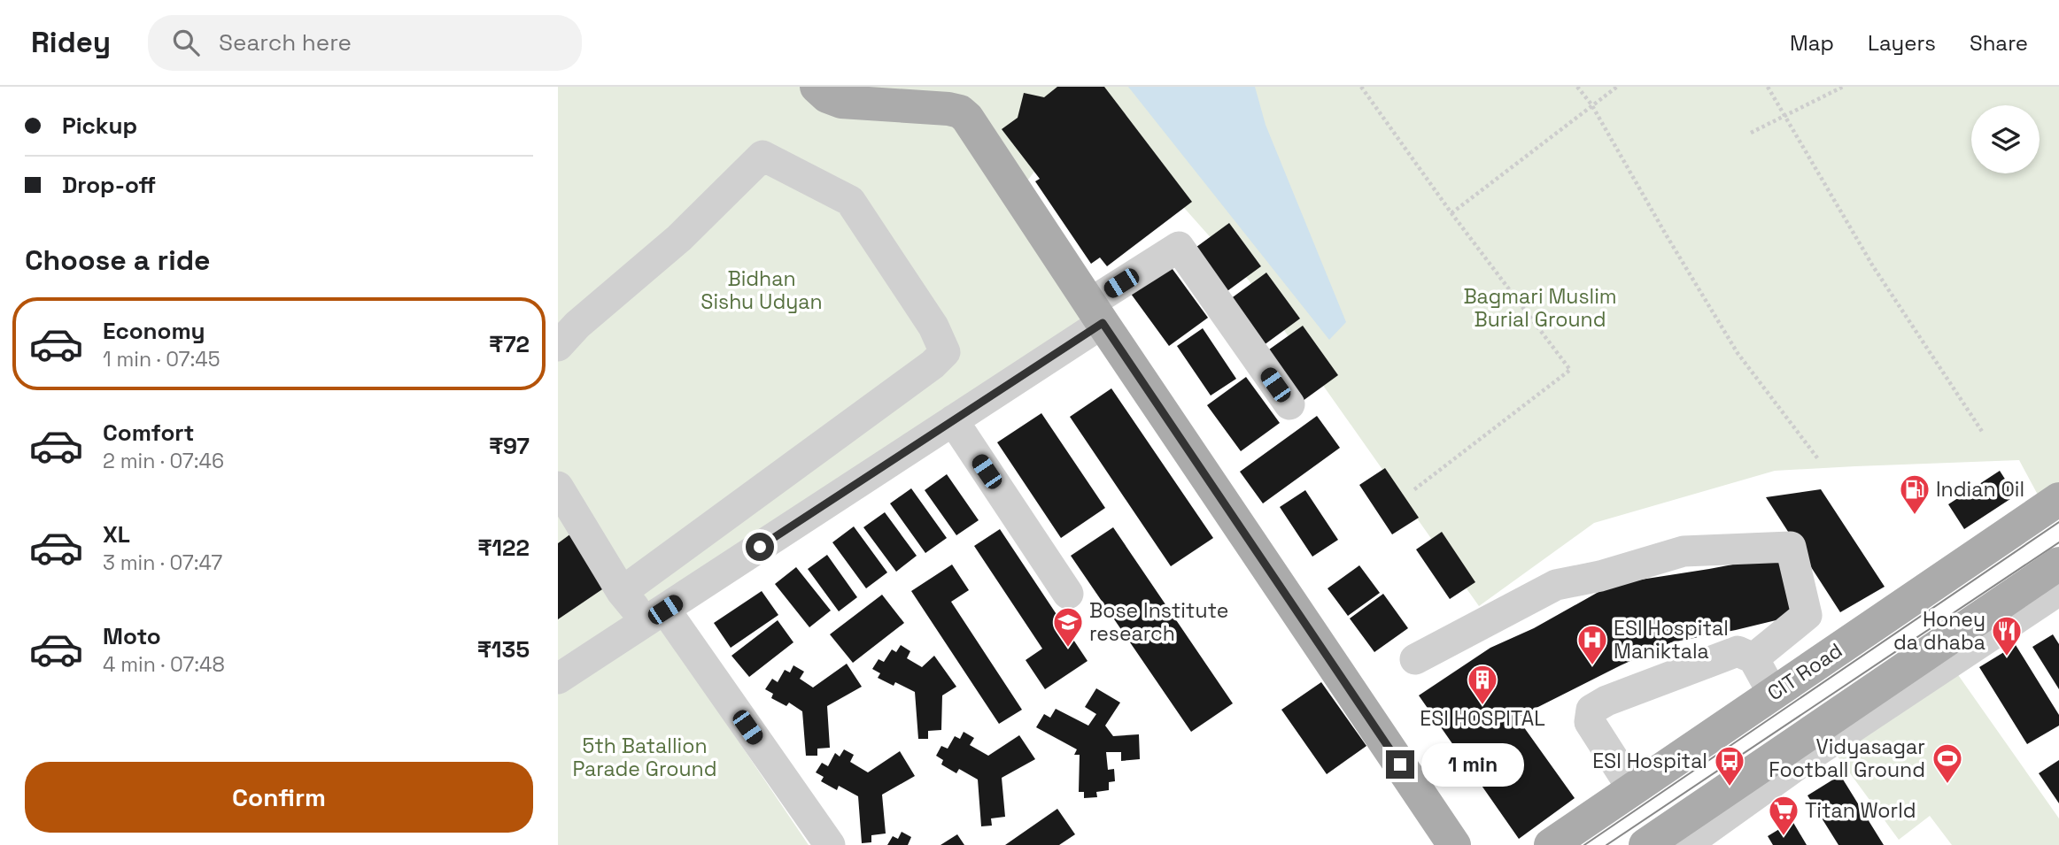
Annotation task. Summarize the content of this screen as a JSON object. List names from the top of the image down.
{
  "streets": {
    "main road": ["CIT Road"]
  },
  "parks": ["Bidhan Sishu Udyan", "Bagmari Muslim Burial Ground", "5th Batallion Parade Ground"],
  "places": {
    "fuel station": ["Indian Oil"],
    "school or university": ["Bose Institute research"],
    "restaurant": ["Honey da dhaba"],
    "hospital": ["ESI Hospital Maniktala"],
    "building": ["ESI HOSPITAL"],
    "sports": ["Vidyasagar Football Ground"],
    "bus stop": ["ESI Hospital"],
    "supermarket": ["Titan World"]
  },
  "page": {
    "header": "Ridey",
    "search": "Search here",
    "nav": ["Map", "Layers", "Share"],
    "banner": ["Pickup", "Drop-off"],
    "heading": "Choose a ride",
    "list": [
      {
        "name": "Economy",
        "note": "1 min · 07:45",
        "value": "₹72"
      },
      {
        "name": "Comfort",
        "note": "2 min · 07:46",
        "value": "₹97"
      },
      {
        "name": "XL",
        "note": "3 min · 07:47",
        "value": "₹122"
      },
      {
        "name": "Moto",
        "note": "4 min · 07:48",
        "value": "₹135"
      }
    ],
    "bubble": "1 min",
    "buttons": "Confirm"
  }
}
